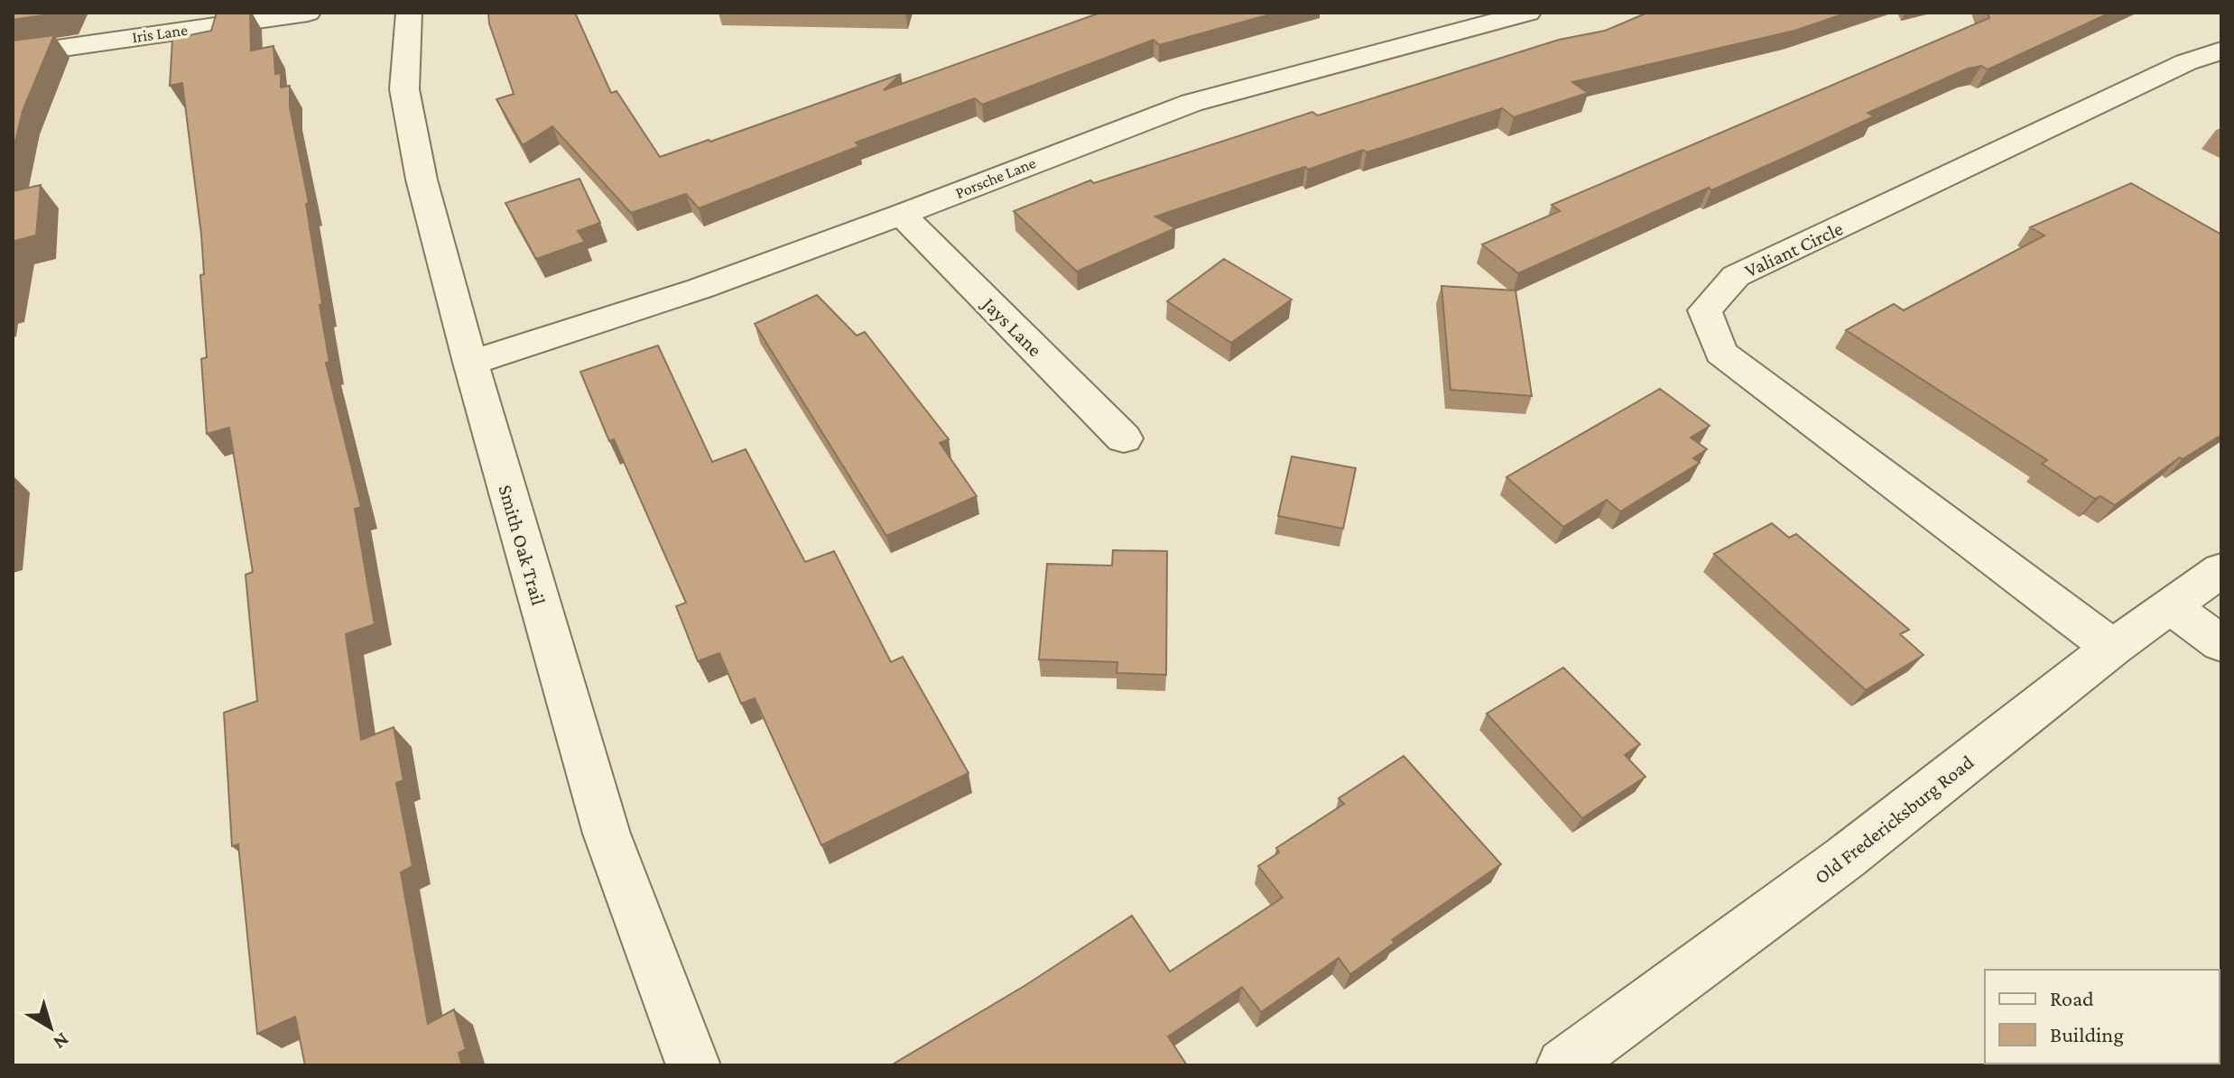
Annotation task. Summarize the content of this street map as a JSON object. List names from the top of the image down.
{
  "streets": {
    "street": [
      "Iris Lane",
      "Porsche Lane",
      "Valiant Circle",
      "Jays Lane",
      "Smith Oak Trail",
      "Old Fredericksburg Road"
    ]
  },
  "crossings": [
    ["Porsche Lane", "Jays Lane"],
    ["Porsche Lane", "Smith Oak Trail"],
    ["Valiant Circle", "Old Fredericksburg Road"]
  ],
  "legend": ["Road", "Building"],
  "north": "bottom right"
}
